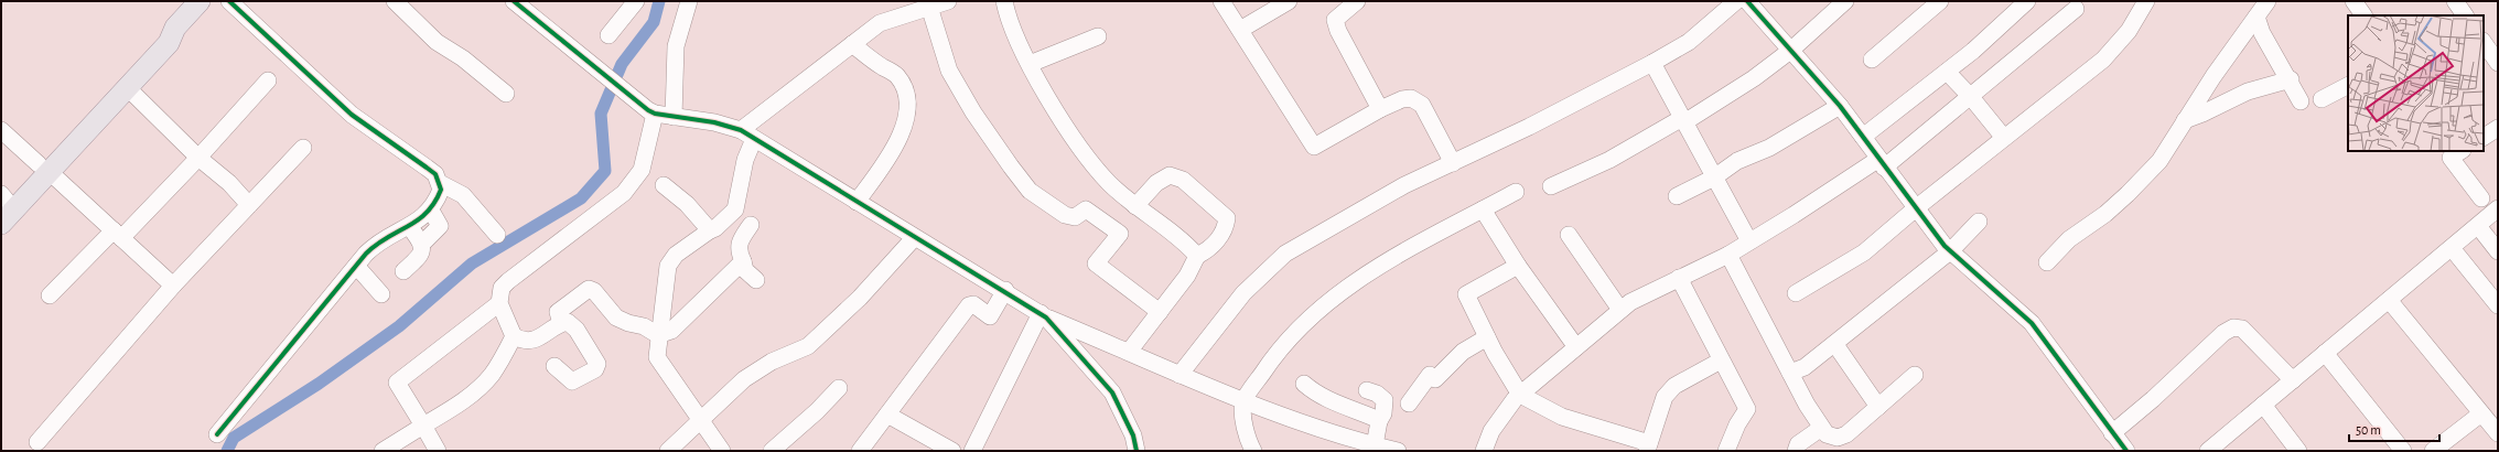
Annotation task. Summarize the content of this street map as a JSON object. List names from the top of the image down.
{
  "scale_bar": "50 m"
}
